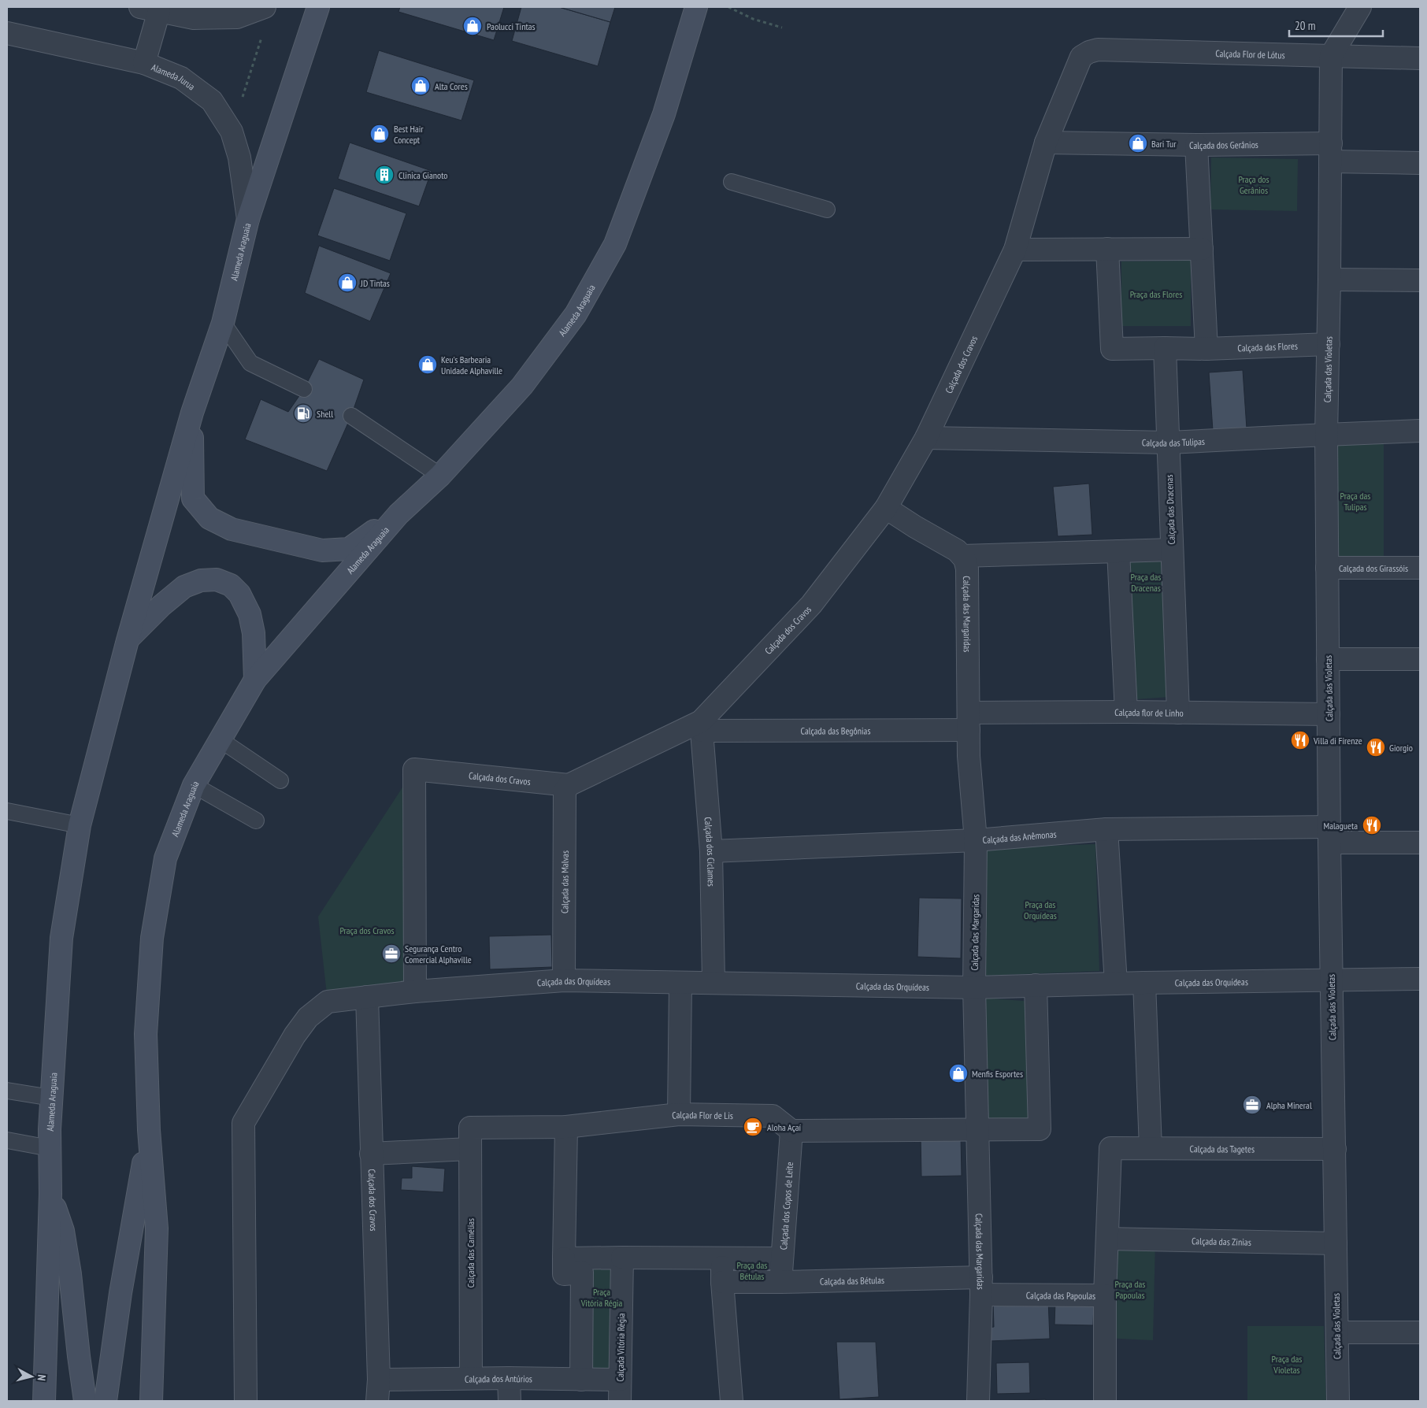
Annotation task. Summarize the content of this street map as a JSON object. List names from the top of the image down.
{
  "streets": {
    "main road": ["Alameda Araguaia"],
    "street": [
      "Calçada Flor de Lótus",
      "Alameda Jurua",
      "Calçada dos Gerânios",
      "Calçada das Flores",
      "Calçada dos Cravos",
      "Calçada das Violetas",
      "Calçada das Tulipas",
      "Calçada das Dracenas",
      "Calçada dos Girassóis",
      "Calçada das Margaridas",
      "Calçada flor de Linho",
      "Calçada das Begônias",
      "Calçada das Anêmonas",
      "Calçada dos Ciclames",
      "Calçada das Malvas",
      "Calçada das Orquídeas",
      "Calçada Flor de Lis",
      "Calçada das Tagetes",
      "Calçada dos Copos de Leite",
      "Calçada das Zinias",
      "Calçada das Camélias",
      "Calçada das Bétulas",
      "Calçada das Papoulas",
      "Calçada Vitória Régia",
      "Calçada dos Antúrios"
    ]
  },
  "crossings": [
    ["Calçada Flor de Lótus", "Calçada dos Cravos"],
    ["Calçada Flor de Lótus", "Calçada das Violetas"],
    ["Alameda Jurua", "Alameda Araguaia"],
    ["Calçada dos Gerânios", "Calçada dos Cravos"],
    ["Calçada dos Gerânios", "Calçada das Violetas"],
    ["Calçada das Flores", "Calçada das Violetas"],
    ["Calçada dos Cravos", "Calçada das Tulipas"],
    ["Calçada dos Cravos", "Calçada das Begônias"],
    ["Calçada dos Cravos", "Calçada dos Ciclames"],
    ["Calçada dos Cravos", "Calçada das Malvas"],
    ["Calçada dos Cravos", "Calçada das Orquídeas"],
    ["Calçada dos Cravos", "Calçada dos Antúrios"],
    ["Calçada das Violetas", "Calçada das Tulipas"],
    ["Calçada das Violetas", "Calçada dos Girassóis"],
    ["Calçada das Violetas", "Calçada flor de Linho"],
    ["Calçada das Violetas", "Calçada das Anêmonas"],
    ["Calçada das Violetas", "Calçada das Orquídeas"],
    ["Calçada das Violetas", "Calçada das Tagetes"],
    ["Calçada das Violetas", "Calçada das Zinias"],
    ["Calçada das Tulipas", "Calçada das Dracenas"],
    ["Calçada das Dracenas", "Calçada flor de Linho"],
    ["Calçada das Margaridas", "Calçada flor de Linho"],
    ["Calçada das Margaridas", "Calçada das Begônias"],
    ["Calçada das Margaridas", "Calçada das Anêmonas"],
    ["Calçada das Margaridas", "Calçada das Orquídeas"],
    ["Calçada das Margaridas", "Calçada das Bétulas"],
    ["Calçada flor de Linho", "Calçada das Begônias"],
    ["Calçada das Begônias", "Calçada dos Ciclames"],
    ["Calçada das Anêmonas", "Calçada dos Ciclames"],
    ["Calçada dos Ciclames", "Calçada das Orquídeas"],
    ["Calçada das Malvas", "Calçada das Orquídeas"],
    ["Calçada Flor de Lis", "Calçada dos Copos de Leite"],
    ["Calçada Flor de Lis", "Calçada das Camélias"],
    ["Calçada das Tagetes", "Calçada das Papoulas"],
    ["Calçada dos Copos de Leite", "Calçada das Bétulas"],
    ["Calçada das Zinias", "Calçada das Papoulas"],
    ["Calçada das Camélias", "Calçada dos Antúrios"],
    ["Calçada das Bétulas", "Calçada das Papoulas"],
    ["Calçada Vitória Régia", "Calçada dos Antúrios"]
  ],
  "parks": [
    "Praça dos Gerânios",
    "Praça das Flores",
    "Praça das Tulipas",
    "Praça das Dracenas",
    "Praça das Orquídeas",
    "Praça dos Cravos",
    "Praça das Bétulas",
    "Praça das Papoulas",
    "Praça Vitória Régia",
    "Praça das Violetas"
  ],
  "places": {
    "shop": [
      "Paolucci Tintas",
      "Alta Cores",
      "Best Hair Concept",
      "Bari Tur",
      "JD Tintas",
      "Keu's Barbearia Unidade Alphaville",
      "Menfis Esportes"
    ],
    "building": ["Clinica Gianoto"],
    "fuel station": ["Shell"],
    "restaurant": ["Villa di Firenze", "Giorgio", "Malagueta"],
    "office": ["Segurança Centro Comercial Alphaville", "Alpha Mineral"],
    "cafe": ["Aloha Açaí"]
  },
  "scale_bar": "20 m",
  "north": "right"
}
